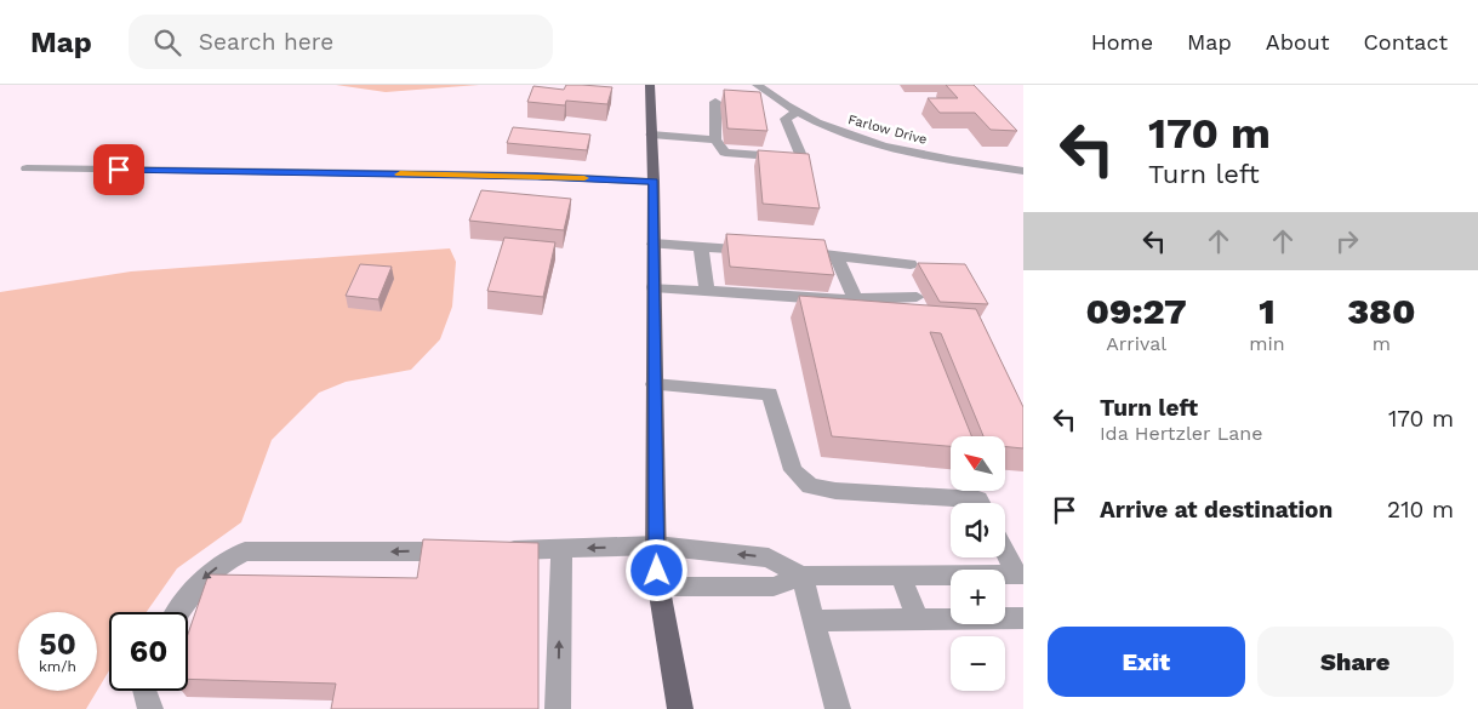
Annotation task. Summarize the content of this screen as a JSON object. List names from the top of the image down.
{
  "streets": {
    "street": ["Farlow Drive"]
  },
  "north": "top left",
  "page": {
    "header": "Map",
    "search": "Search here",
    "nav": [
      "Home",
      "Map",
      "About",
      "Contact"
    ],
    "turn": ["170 m", "Turn left"],
    "eta": [
      "09:27",
      "Arrival",
      "1",
      "min",
      "380",
      "m"
    ],
    "list": [
      {
        "name": "Turn left",
        "note": "Ida Hertzler Lane",
        "value": "170 m"
      },
      {
        "name": "Arrive at destination",
        "value": "210 m"
      }
    ],
    "map_buttons": ["+", "−"],
    "speed": "50 km/h",
    "limit": "60",
    "buttons": ["Exit", "Share"]
  }
}
